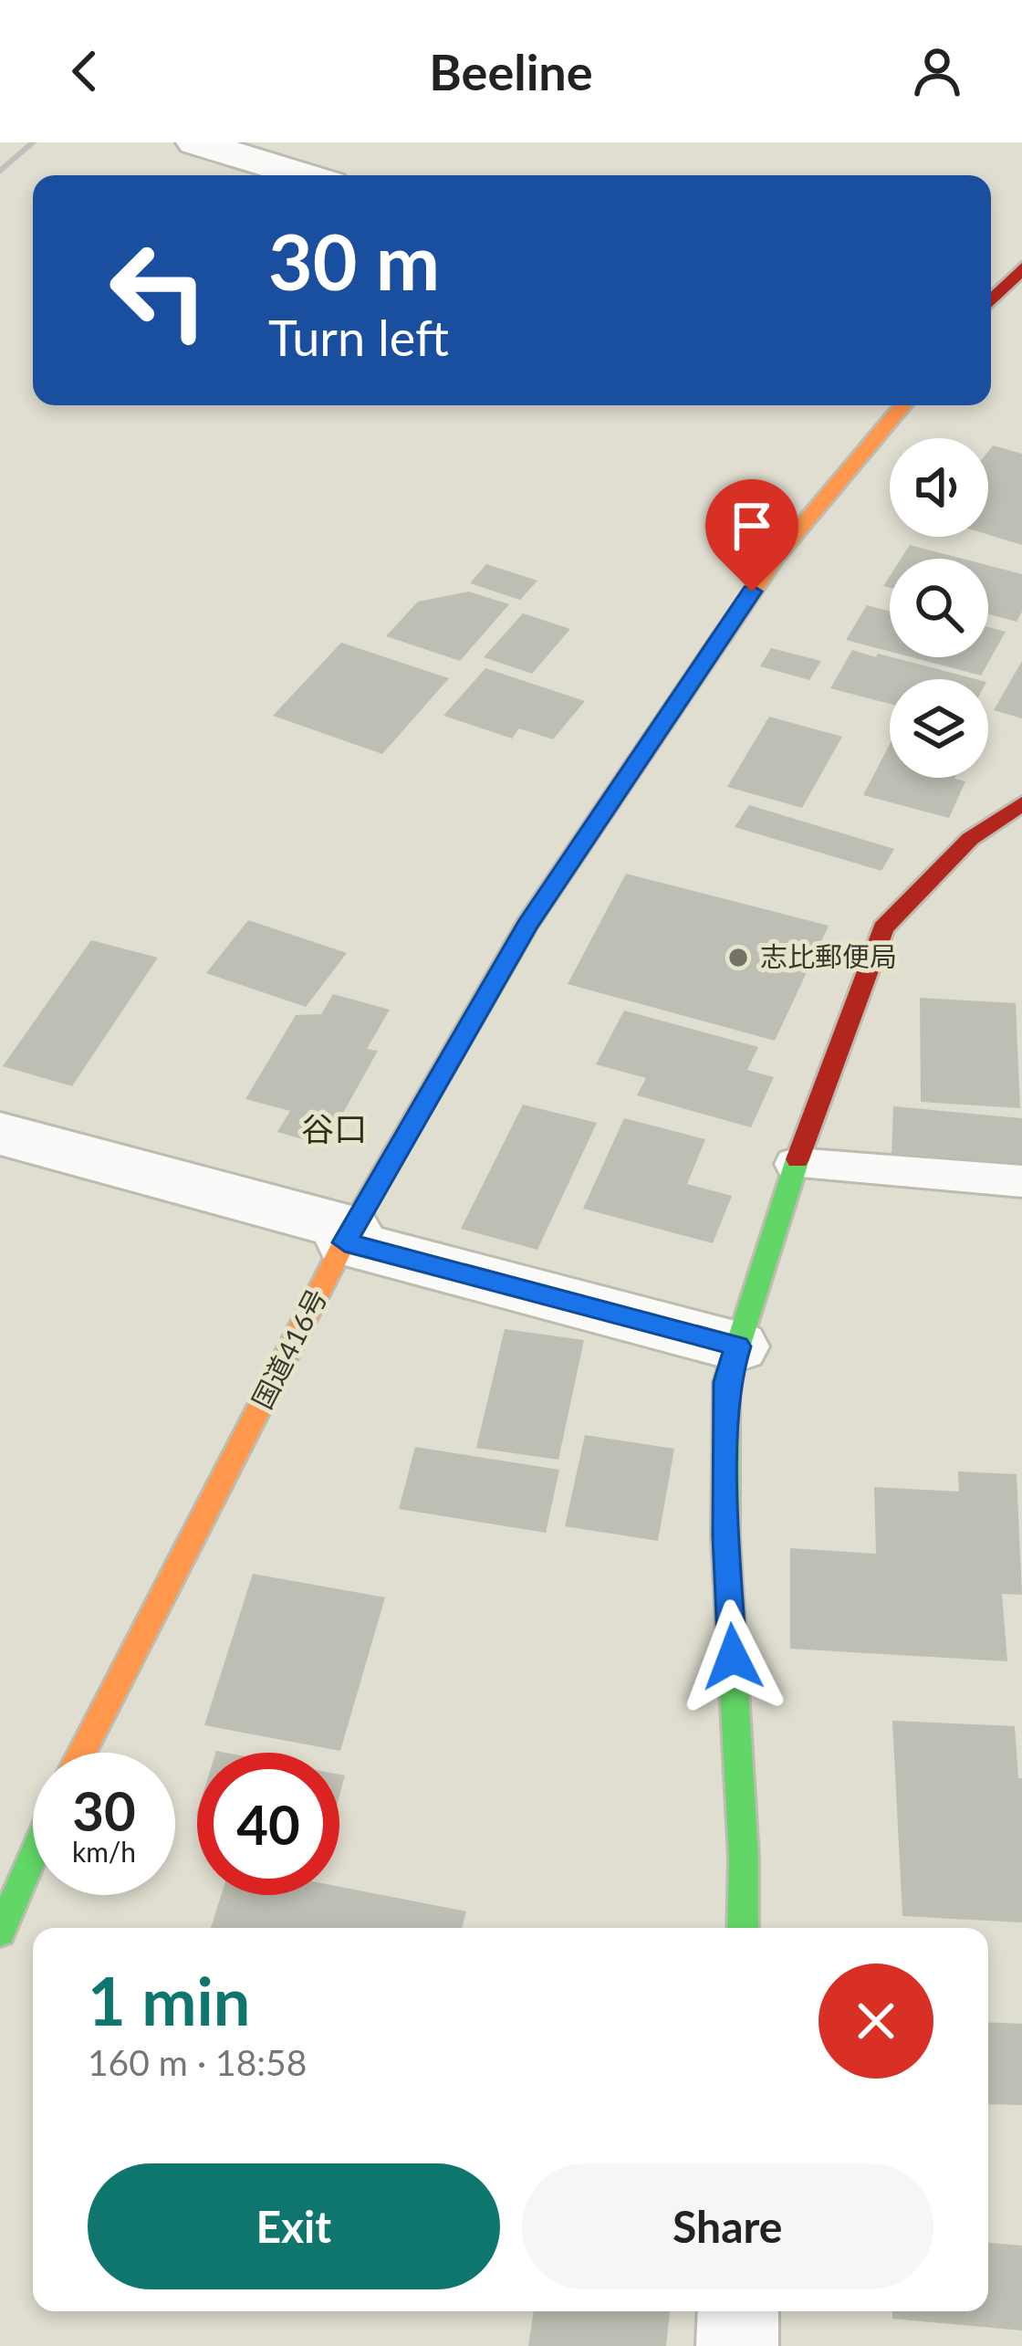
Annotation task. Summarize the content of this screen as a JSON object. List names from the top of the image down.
{
  "streets": {
    "main road": ["国道416号"]
  },
  "districts": ["谷口"],
  "places": ["志比郵便局"],
  "page": {
    "header": "Beeline",
    "turn": ["30 m", "Turn left"],
    "speed": "30 km/h",
    "limit": "40",
    "heading": ["1 min", "160 m · 18:58"],
    "buttons": ["Exit", "Share"]
  }
}
